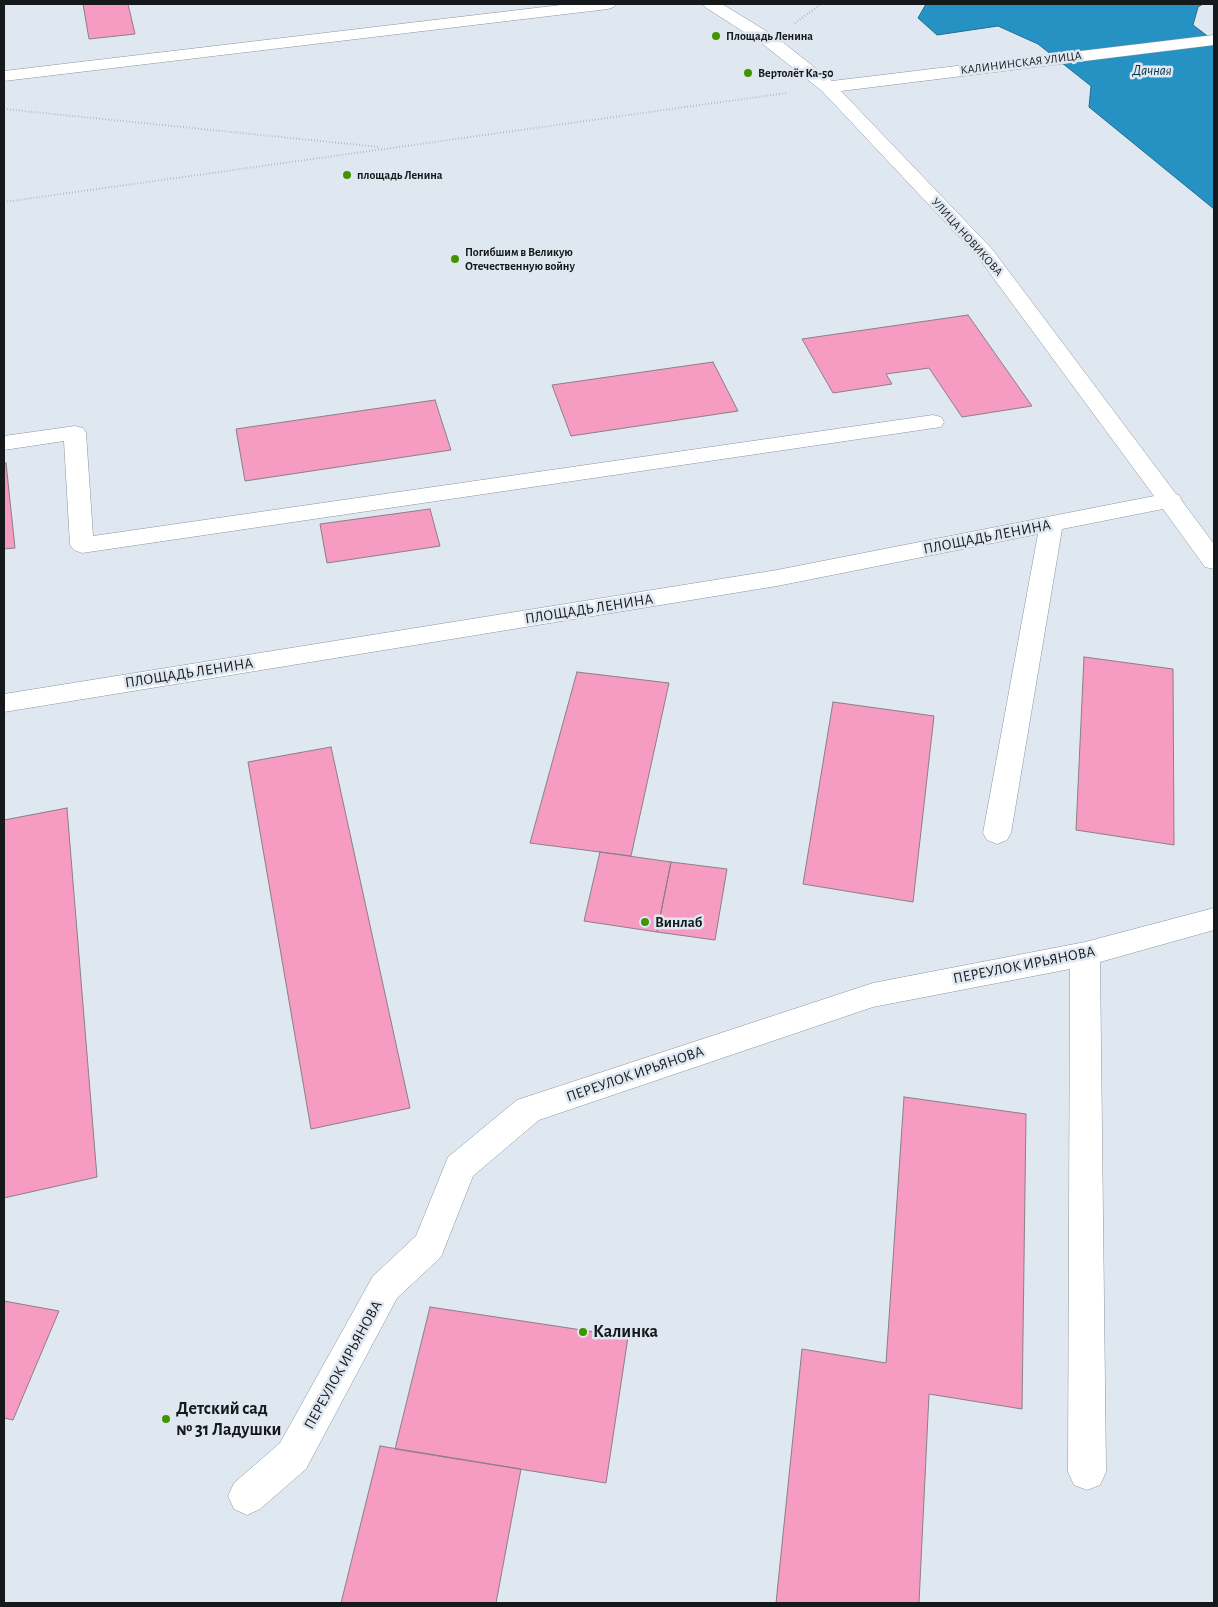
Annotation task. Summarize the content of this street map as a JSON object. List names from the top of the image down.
{
  "streets": {
    "street": [
      "КАЛИНИНСКАЯ УЛИЦА",
      "УЛИЦА НОВИКОВА",
      "ПЛОЩАДЬ ЛЕНИНА",
      "ПЕРЕУЛОК ИРЬЯНОВА"
    ]
  },
  "crossings": [
    ["КАЛИНИНСКАЯ УЛИЦА", "УЛИЦА НОВИКОВА"],
    ["УЛИЦА НОВИКОВА", "ПЛОЩАДЬ ЛЕНИНА"]
  ],
  "water": ["Дачная"],
  "places": [
    "Площадь Ленина",
    "Вертолёт Ка-50",
    "площадь Ленина",
    "Погибшим в Великую Отечественную войну",
    "Винлаб",
    "Калинка",
    "Детский сад № 31 Ладушки"
  ]
}
